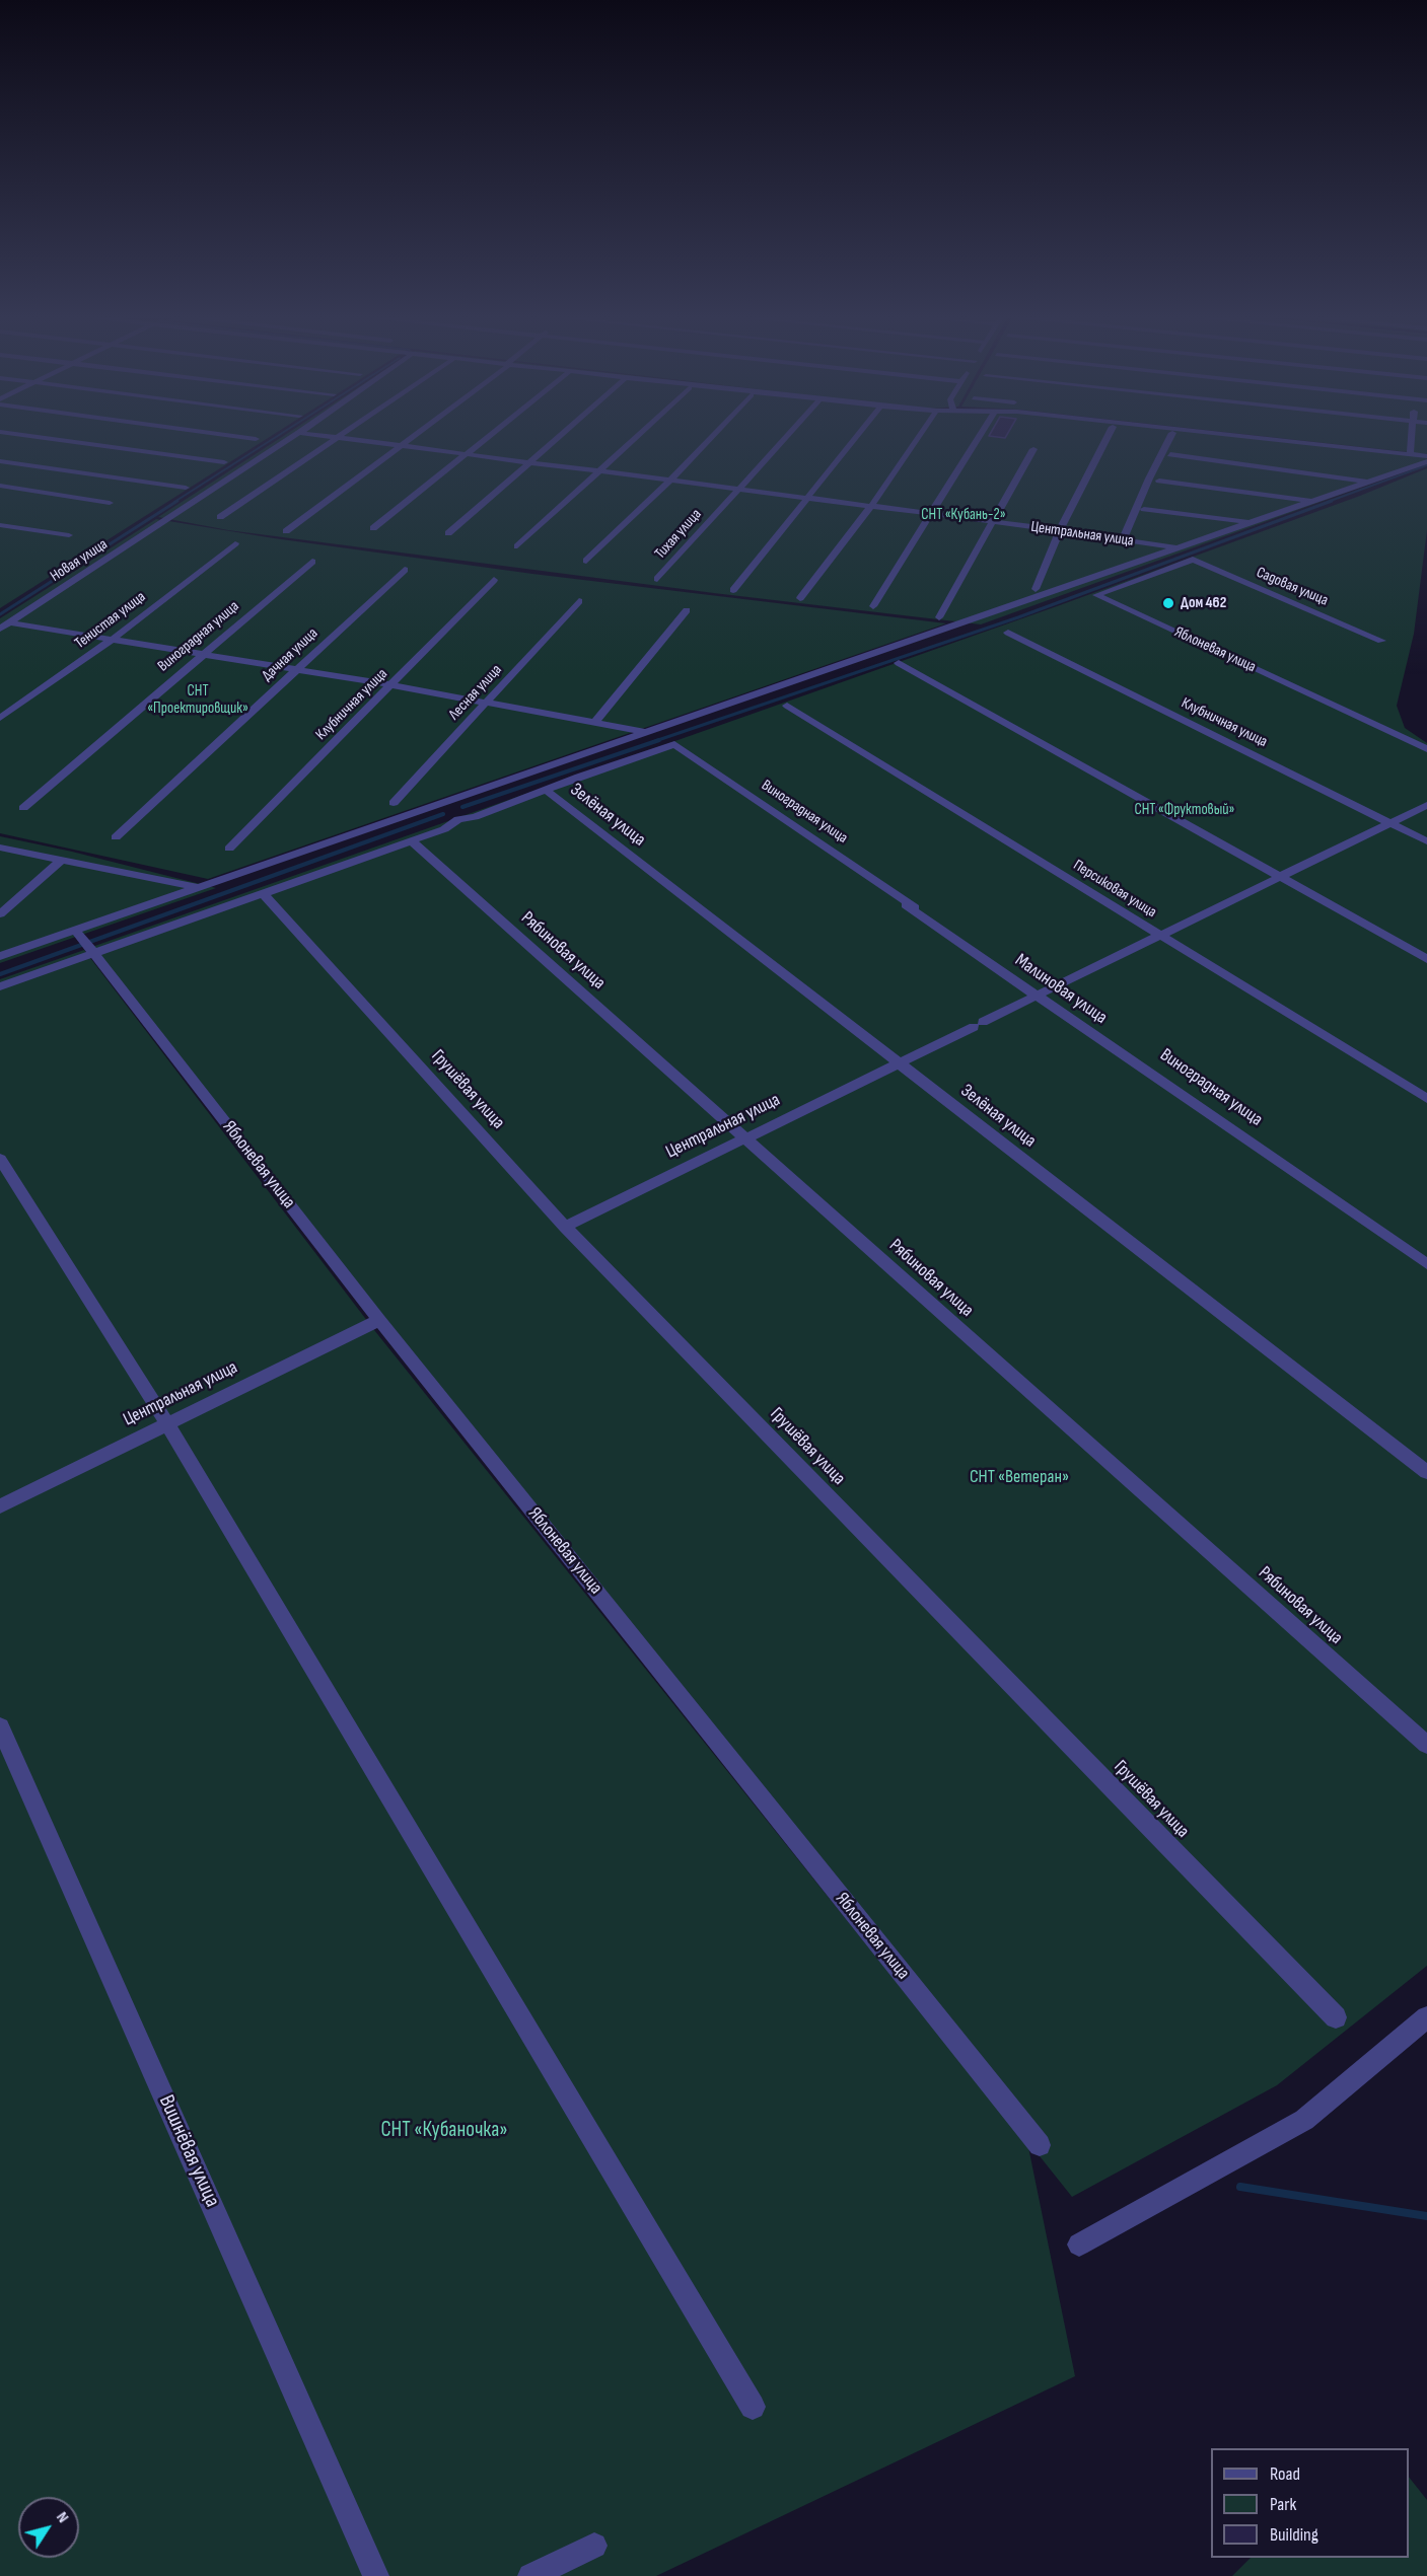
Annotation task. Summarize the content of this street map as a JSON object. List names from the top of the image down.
{
  "streets": {
    "street": [
      "Тихая улица",
      "Центральная улица",
      "Новая улица",
      "Садовая улица",
      "Тенистая улица",
      "Виноградная улица",
      "Яблоневая улица",
      "Дачная улица",
      "Лесная улица",
      "Клубничная улица",
      "Зелёная улица",
      "Персиковая улица",
      "Рябиновая улица",
      "Малиновая улица",
      "Грушёвая улица",
      "Вишнёвая улица"
    ]
  },
  "crossings": [
    ["Тихая улица", "Центральная улица"],
    ["Центральная улица", "Виноградная улица"],
    ["Центральная улица", "Яблоневая улица"],
    ["Центральная улица", "Клубничная улица"],
    ["Центральная улица", "Зелёная улица"],
    ["Центральная улица", "Персиковая улица"],
    ["Центральная улица", "Рябиновая улица"],
    ["Центральная улица", "Малиновая улица"],
    ["Центральная улица", "Грушёвая улица"],
    ["Садовая улица", "Яблоневая улица"],
    ["Виноградная улица", "Малиновая улица"]
  ],
  "parks": [
    "СНТ «Кубань-2»",
    "СНТ «Проектировщик»",
    "СНТ «Фруктовый»",
    "СНТ «Ветеран»",
    "СНТ «Кубаночка»"
  ],
  "places": ["Дом 462"],
  "legend": ["Road", "Park", "Building"],
  "north": "top right"
}
